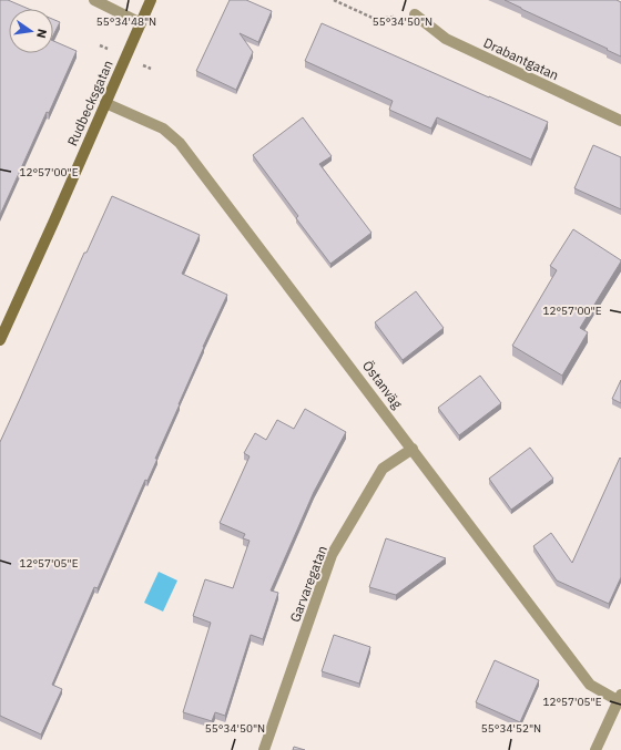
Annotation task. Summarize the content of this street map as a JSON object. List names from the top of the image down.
{
  "streets": {
    "street": [
      "Drabantgatan",
      "Rudbecksgatan",
      "Östanväg",
      "Garvaregatan"
    ]
  },
  "crossings": [
    ["Rudbecksgatan", "Östanväg"],
    ["Östanväg", "Garvaregatan"]
  ],
  "north": "right",
  "coordinates": [
    "55°34'48\"N",
    "55°34'50\"N",
    "12°57'00\"E",
    "12°57'05\"E",
    "55°34'52\"N"
  ]
}
